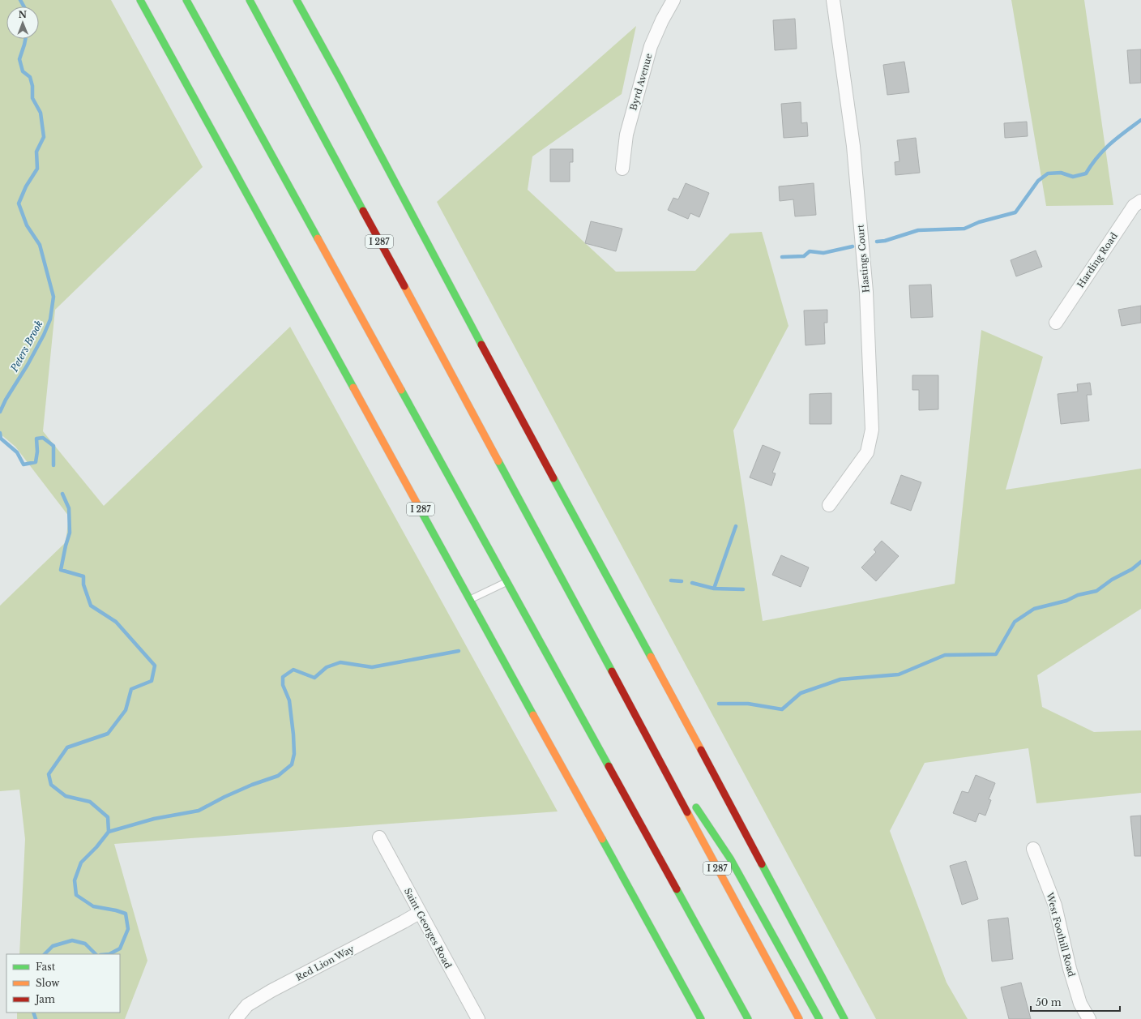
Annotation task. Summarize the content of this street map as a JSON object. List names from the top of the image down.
{
  "streets": {
    "highway": ["I 287"],
    "street": [
      "Byrd Avenue",
      "Hastings Court",
      "Harding Road",
      "Saint Georges Road",
      "West Foothill Road",
      "Red Lion Way"
    ]
  },
  "crossings": [
    ["Saint Georges Road", "Red Lion Way"]
  ],
  "water": ["Peters Brook"],
  "legend": ["Fast", "Slow", "Jam"],
  "scale_bar": "50 m",
  "north": "top"
}
